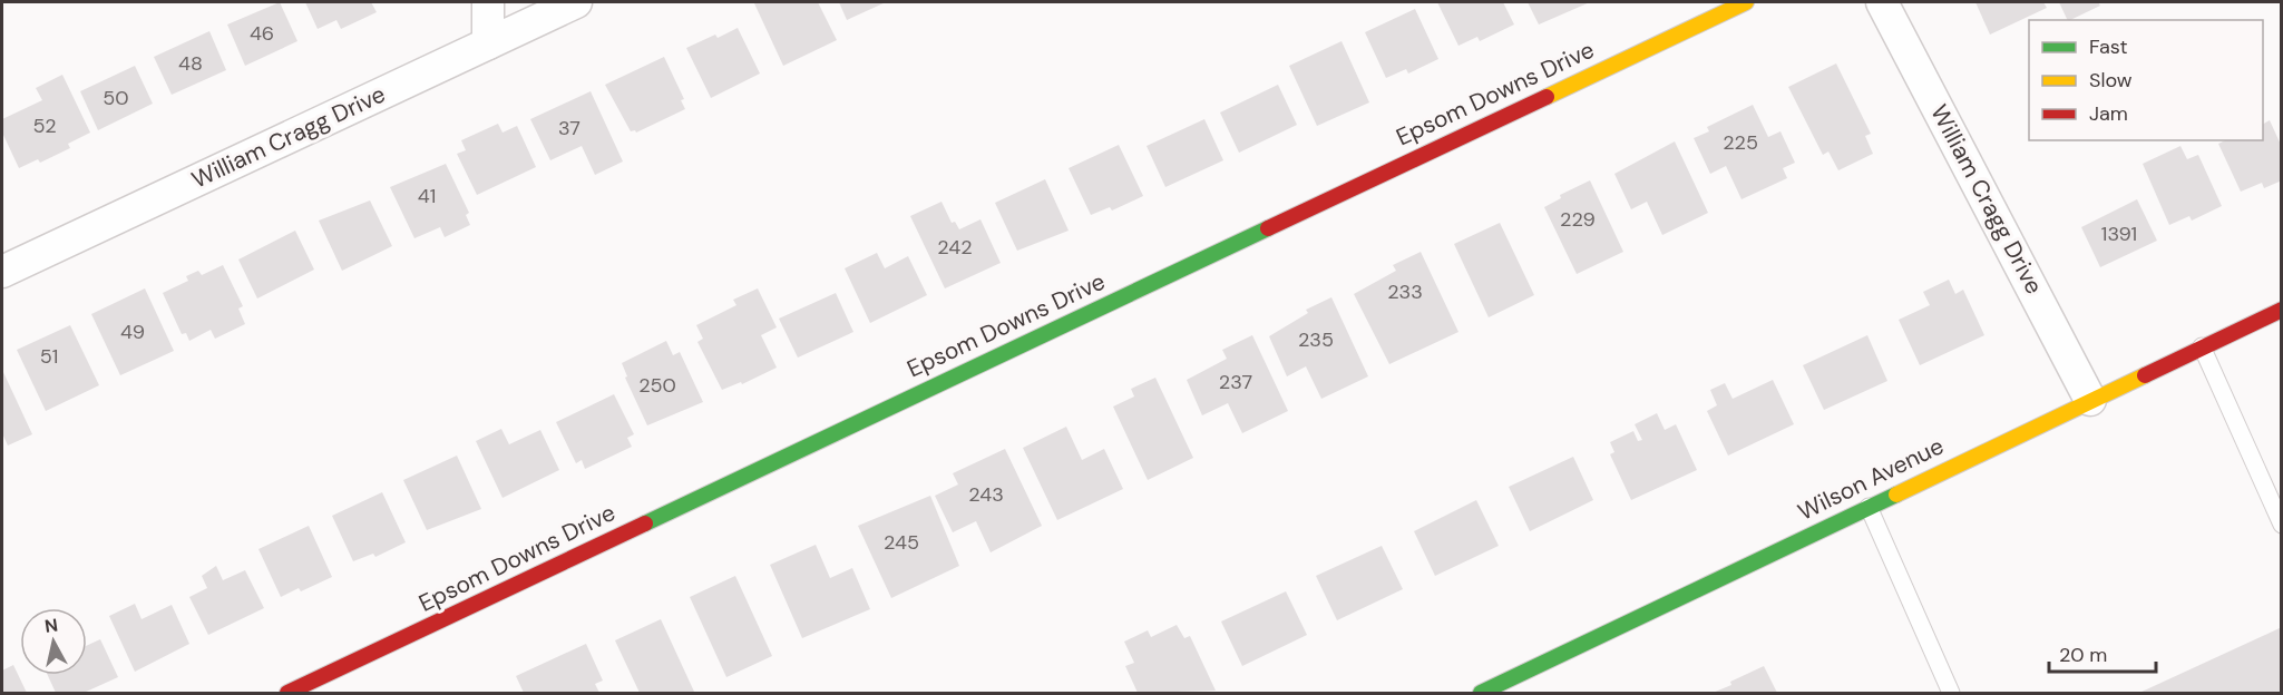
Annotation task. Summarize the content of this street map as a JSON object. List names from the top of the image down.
{
  "streets": {
    "street": ["Epsom Downs Drive", "William Cragg Drive", "Wilson Avenue"]
  },
  "crossings": [
    ["William Cragg Drive", "Wilson Avenue"]
  ],
  "house_numbers": [
    "46",
    "48",
    "50",
    "52",
    "37",
    "225",
    "41",
    "229",
    "1391",
    "242",
    "233",
    "49",
    "235",
    "51",
    "237",
    "250",
    "243",
    "245"
  ],
  "legend": ["Fast", "Slow", "Jam"],
  "scale_bar": "20 m",
  "north": "top"
}
